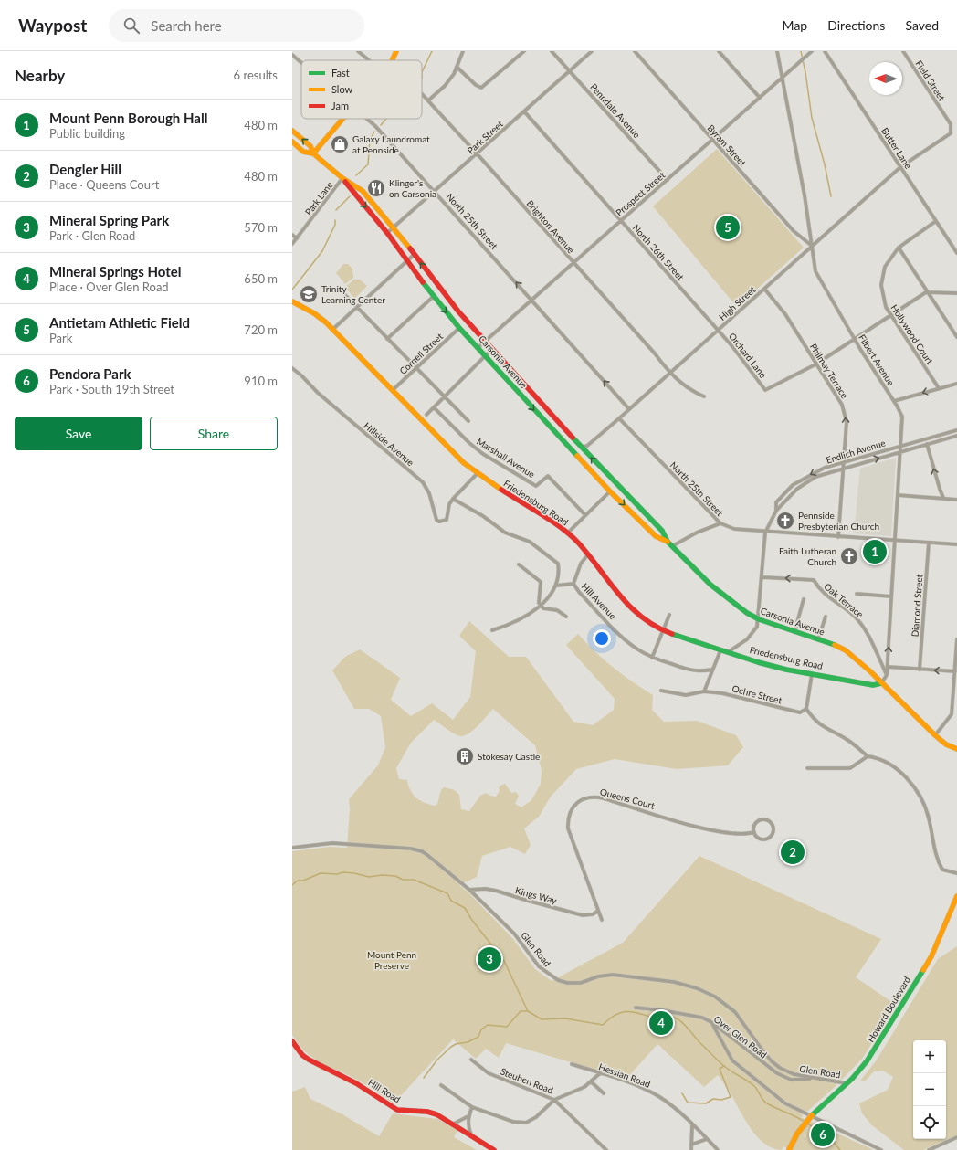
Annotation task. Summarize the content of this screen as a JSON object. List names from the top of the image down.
{
  "streets": {
    "street": [
      "Field Street",
      "Penndale Avenue",
      "Park Street",
      "Byram Street",
      "Butter Lane",
      "Prospect Street",
      "Park Lane",
      "North 25th Street",
      "Brighton Avenue",
      "North 26th Street",
      "High Street",
      "Hollywood Court",
      "Cornell Street",
      "Orchard Lane",
      "Filbert Avenue",
      "Carsonia Avenue",
      "Philmay Terrace",
      "Hillside Avenue",
      "Endlich Avenue",
      "Marshall Avenue",
      "Friedensburg Road",
      "Oak Terrace",
      "Hill Avenue",
      "Diamond Street",
      "Ochre Street",
      "Queens Court",
      "Kings Way",
      "Glen Road",
      "Howard Boulevard",
      "Over Glen Road",
      "Hessian Road",
      "Steuben Road",
      "Hill Road"
    ]
  },
  "crossings": [
    ["Field Street", "High Street"],
    ["Penndale Avenue", "Park Street"],
    ["Penndale Avenue", "Prospect Street"],
    ["Park Street", "North 25th Street"],
    ["Park Street", "Brighton Avenue"],
    ["Park Street", "North 26th Street"],
    ["Park Street", "Carsonia Avenue"],
    ["Byram Street", "Prospect Street"],
    ["Byram Street", "High Street"],
    ["Byram Street", "Filbert Avenue"],
    ["Butter Lane", "High Street"],
    ["Butter Lane", "Hollywood Court"],
    ["Prospect Street", "North 25th Street"],
    ["Prospect Street", "Brighton Avenue"],
    ["Prospect Street", "North 26th Street"],
    ["Prospect Street", "Filbert Avenue"],
    ["Prospect Street", "Carsonia Avenue"],
    ["Park Lane", "Carsonia Avenue"],
    ["North 25th Street", "High Street"],
    ["North 25th Street", "Filbert Avenue"],
    ["North 25th Street", "Philmay Terrace"],
    ["North 25th Street", "Endlich Avenue"],
    ["North 25th Street", "Diamond Street"],
    ["Brighton Avenue", "High Street"],
    ["North 26th Street", "High Street"],
    ["North 26th Street", "Orchard Lane"],
    ["High Street", "Orchard Lane"],
    ["High Street", "Filbert Avenue"],
    ["High Street", "Carsonia Avenue"],
    ["High Street", "Philmay Terrace"],
    ["Cornell Street", "Carsonia Avenue"],
    ["Cornell Street", "Friedensburg Road"],
    ["Orchard Lane", "Philmay Terrace"],
    ["Filbert Avenue", "Carsonia Avenue"],
    ["Filbert Avenue", "Endlich Avenue"],
    ["Filbert Avenue", "Friedensburg Road"],
    ["Filbert Avenue", "Oak Terrace"],
    ["Carsonia Avenue", "Endlich Avenue"],
    ["Carsonia Avenue", "Friedensburg Road"],
    ["Philmay Terrace", "Endlich Avenue"],
    ["Endlich Avenue", "Friedensburg Road"],
    ["Endlich Avenue", "Oak Terrace"],
    ["Queens Court", "Kings Way"],
    ["Kings Way", "Glen Road"],
    ["Glen Road", "Howard Boulevard"],
    ["Glen Road", "Over Glen Road"]
  ],
  "one_way": ["North 25th Street", "Philmay Terrace", "Oak Terrace"],
  "parks": ["Mount Penn Preserve"],
  "places": {
    "shop": ["Galaxy Laundromat at Pennside"],
    "restaurant": ["Klinger's on Carsonia"],
    "school or university": ["Trinity Learning Center"],
    "church": ["Pennside Presbyterian Church", "Faith Lutheran Church"],
    "building": ["Stokesay Castle"]
  },
  "legend": ["Fast", "Slow", "Jam"],
  "north": "left",
  "page": {
    "header": "Waypost",
    "search": "Search here",
    "nav": ["Map", "Directions", "Saved"],
    "heading": ["Nearby", "6 results"],
    "list": [
      {
        "mark": "1",
        "name": "Mount Penn Borough Hall",
        "note": "Public building",
        "value": "480 m"
      },
      {
        "mark": "2",
        "name": "Dengler Hill",
        "note": "Place · Queens Court",
        "value": "480 m"
      },
      {
        "mark": "3",
        "name": "Mineral Spring Park",
        "note": "Park · Glen Road",
        "value": "570 m"
      },
      {
        "mark": "4",
        "name": "Mineral Springs Hotel",
        "note": "Place · Over Glen Road",
        "value": "650 m"
      },
      {
        "mark": "5",
        "name": "Antietam Athletic Field",
        "note": "Park",
        "value": "720 m"
      },
      {
        "mark": "6",
        "name": "Pendora Park",
        "note": "Park · South 19th Street",
        "value": "910 m"
      }
    ],
    "pins": [
      "5",
      "1",
      "2",
      "3",
      "4",
      "6"
    ],
    "buttons": ["Save", "Share"],
    "map_buttons": ["+", "−"]
  }
}
